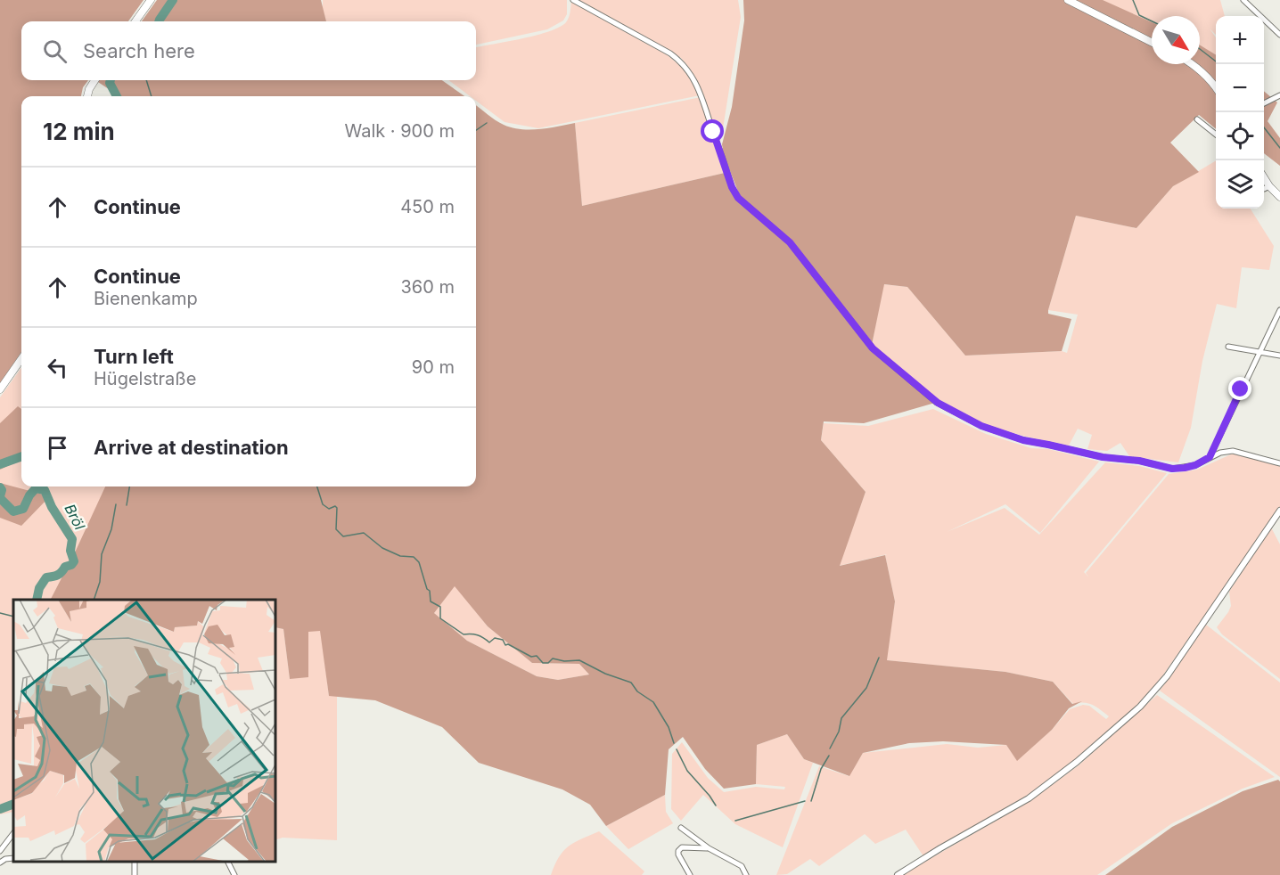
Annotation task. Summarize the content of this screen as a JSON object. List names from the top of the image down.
{
  "water": ["Bröl"],
  "north": "bottom right",
  "page": {
    "map_buttons": ["+", "−"],
    "search": "Search here",
    "heading": ["12 min", "Walk · 900 m"],
    "list": [
      ["Continue", "450 m"],
      ["Continue", "Bienenkamp", "360 m"],
      ["Turn left", "Hügelstraße", "90 m"],
      "Arrive at destination"
    ]
  }
}
